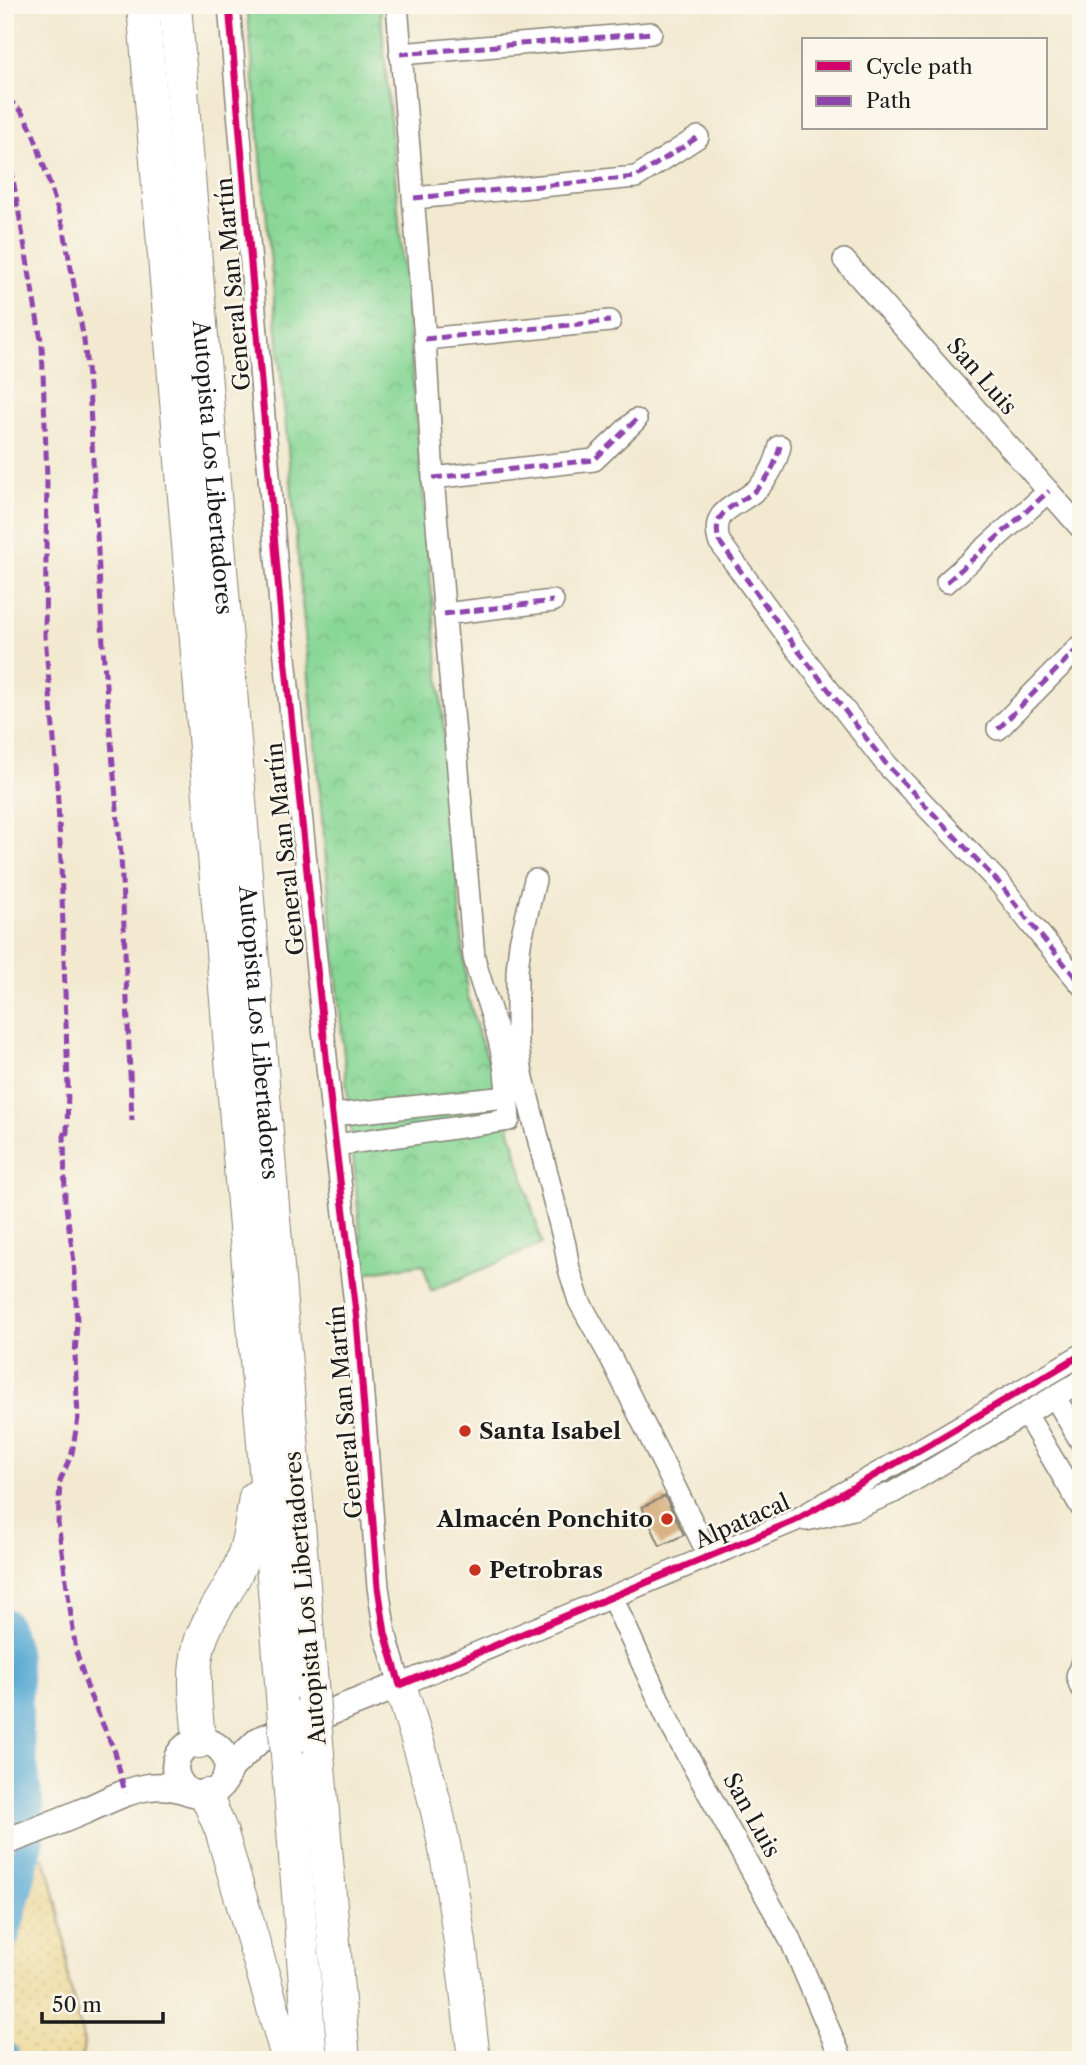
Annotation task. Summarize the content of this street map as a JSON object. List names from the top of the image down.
{
  "streets": {
    "highway": ["Autopista Los Libertadores"],
    "main road": ["Alpatacal"],
    "street": ["General San Martín", "San Luis"]
  },
  "crossings": [
    ["General San Martín", "Alpatacal"],
    ["San Luis", "Alpatacal"],
    ["Autopista Los Libertadores", "Alpatacal"]
  ],
  "places": ["Santa Isabel", "Almacén Ponchito", "Petrobras"],
  "legend": ["Cycle path", "Path"],
  "scale_bar": "50 m"
}
